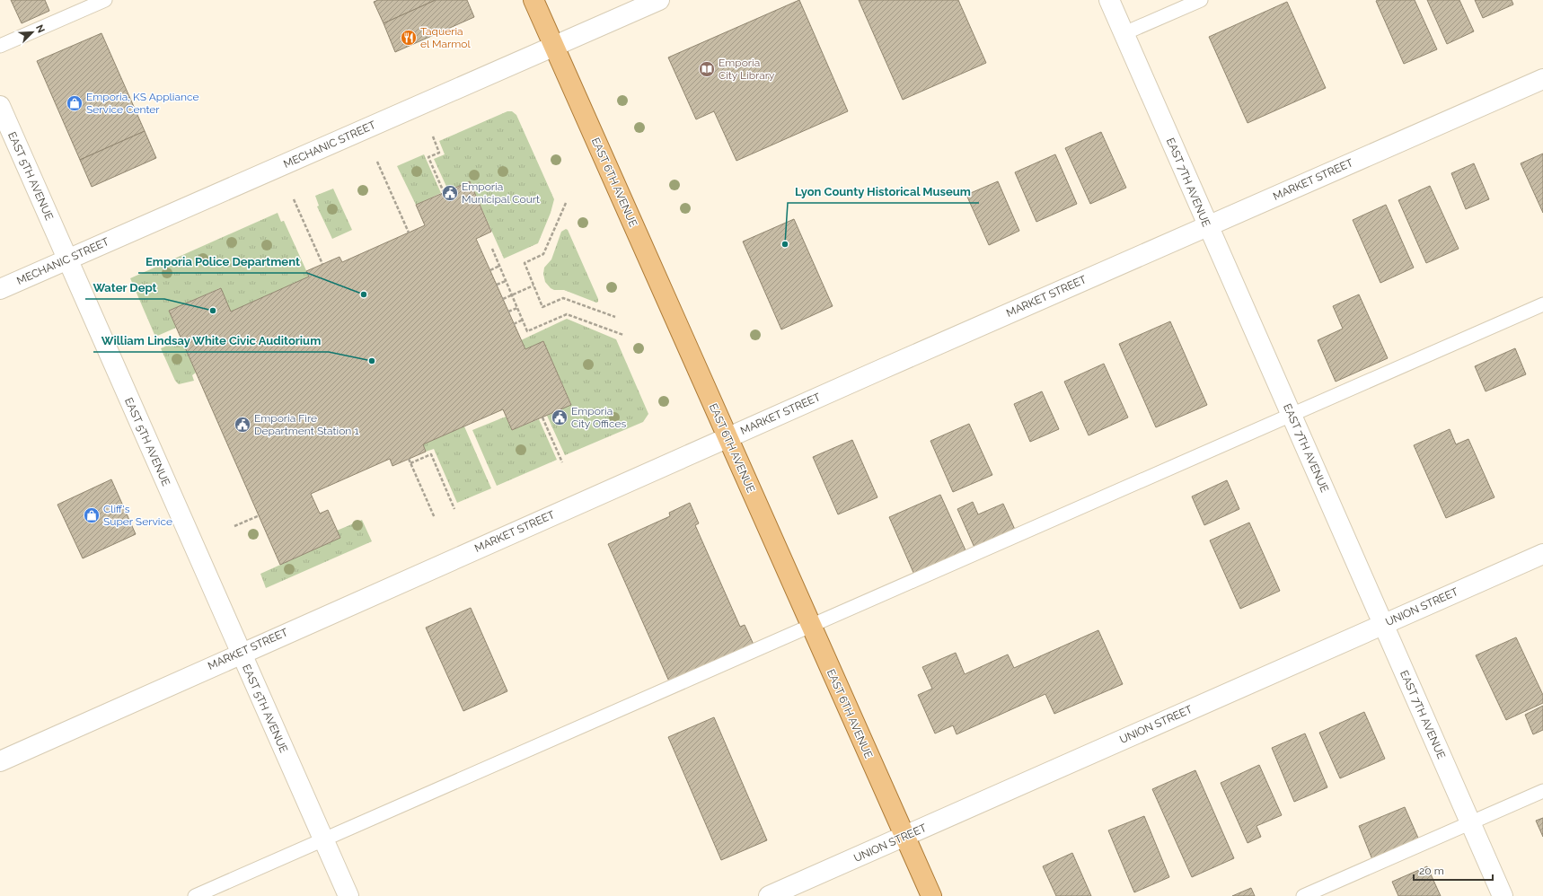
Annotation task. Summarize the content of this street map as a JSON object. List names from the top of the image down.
{
  "streets": {
    "main road": ["EAST 6TH AVENUE"],
    "street": [
      "MECHANIC STREET",
      "EAST 5TH AVENUE",
      "MARKET STREET",
      "EAST 7TH AVENUE",
      "UNION STREET"
    ]
  },
  "crossings": [
    ["MECHANIC STREET", "EAST 5TH AVENUE"],
    ["MECHANIC STREET", "EAST 6TH AVENUE"],
    ["EAST 5TH AVENUE", "MARKET STREET"],
    ["MARKET STREET", "EAST 6TH AVENUE"],
    ["MARKET STREET", "EAST 7TH AVENUE"],
    ["EAST 6TH AVENUE", "UNION STREET"],
    ["EAST 7TH AVENUE", "UNION STREET"]
  ],
  "places": {
    "restaurant": ["Taqueria el Marmol"],
    "library": ["Emporia City Library"],
    "shop": ["Emporia, KS Appliance Service Center", "Cliff's Super Service"],
    "public building": ["Emporia Municipal Court", "Emporia City Offices", "Emporia Fire Department Station 1"],
    "other": [
      "Lyon County Historical Museum",
      "Emporia Police Department",
      "Water Dept",
      "William Lindsay White Civic Auditorium"
    ]
  },
  "scale_bar": "20 m",
  "north": "top right"
}
